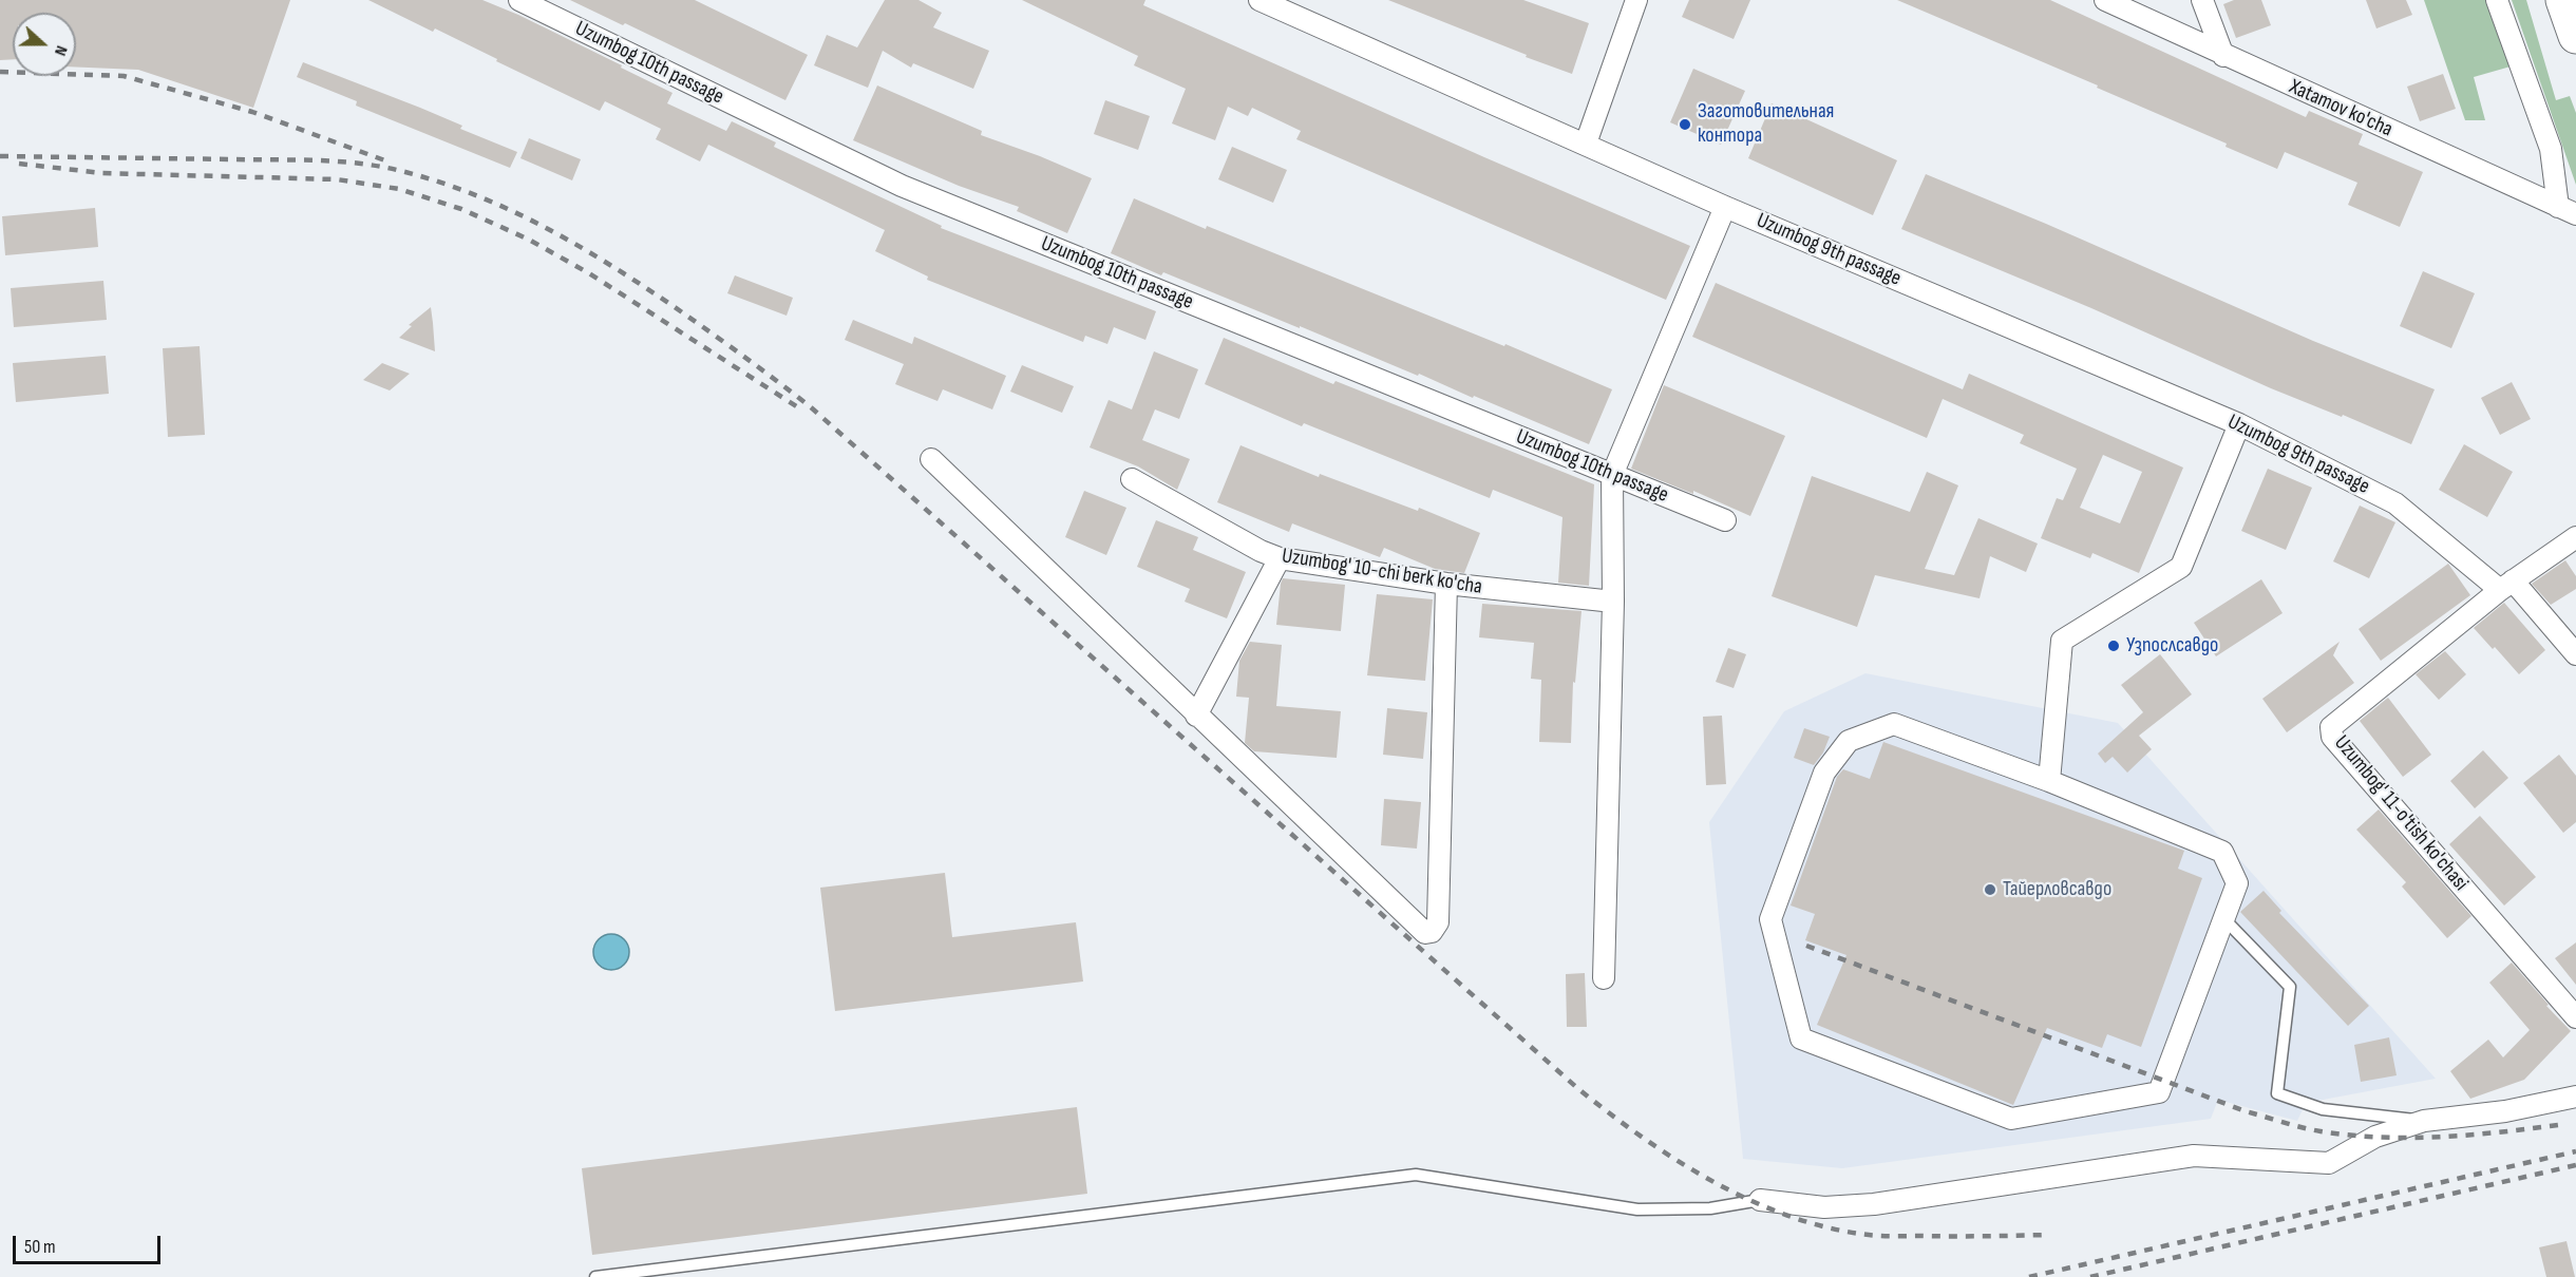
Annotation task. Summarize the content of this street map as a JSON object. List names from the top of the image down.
{
  "streets": {
    "street": [
      "Uzumbog 10th passage",
      "Xatamov ko'cha",
      "Uzumbog 9th passage",
      "Uzumbog' 10-chi berk ko'cha",
      "Uzumbog' 11-o'tish ko'chasi"
    ]
  },
  "crossings": [
    ["Uzumbog 9th passage", "Uzumbog' 11-o'tish ko'chasi"]
  ],
  "places": ["Заготовительная контора", "Узпослсавдо", "Тайерловсавдо"],
  "scale_bar": "50 m",
  "north": "right"
}
